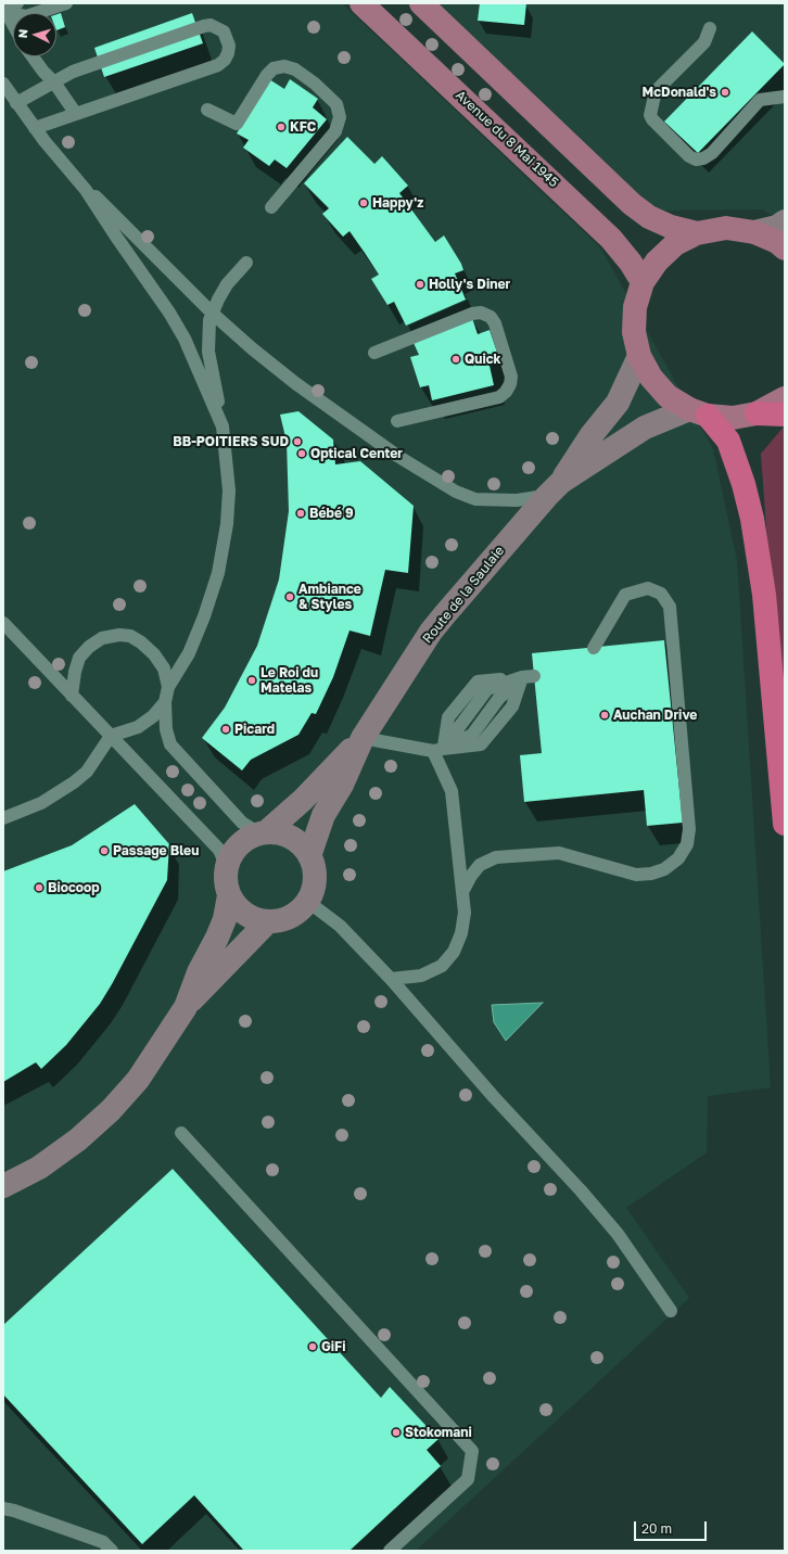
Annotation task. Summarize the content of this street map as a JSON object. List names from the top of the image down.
{
  "streets": {
    "main road": ["Avenue du 8 Mai 1945"],
    "street": ["Route de la Saulaie"]
  },
  "places": [
    "McDonald's",
    "KFC",
    "Happy'z",
    "Holly's Diner",
    "Quick",
    "BB-POITIERS SUD",
    "Optical Center",
    "Bébé 9",
    "Ambiance & Styles",
    "Le Roi du Matelas",
    "Auchan Drive",
    "Picard",
    "Passage Bleu",
    "Biocoop",
    "GiFi",
    "Stokomani"
  ],
  "scale_bar": "20 m",
  "north": "left"
}
